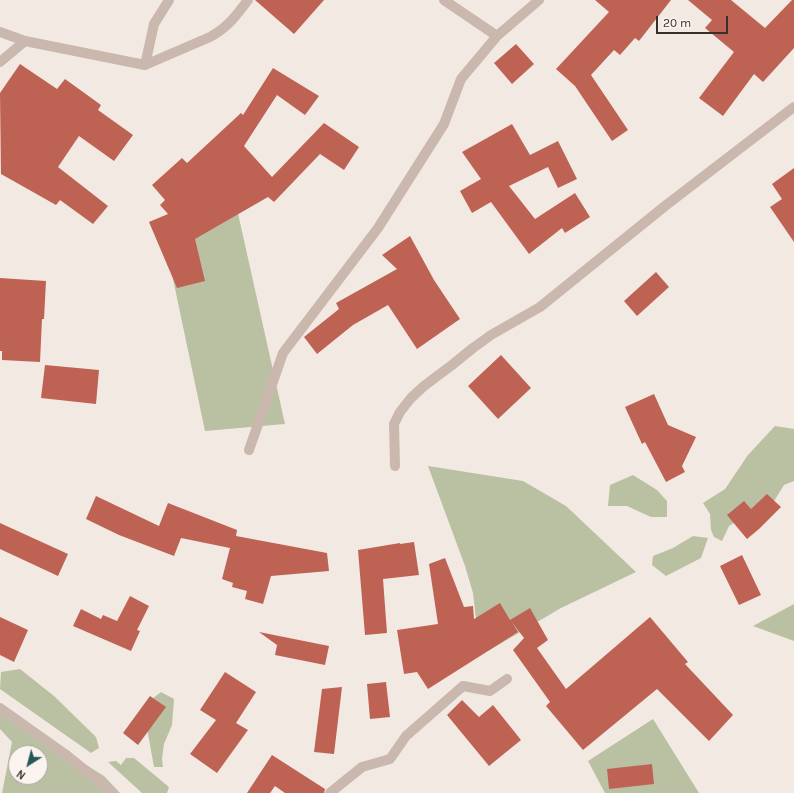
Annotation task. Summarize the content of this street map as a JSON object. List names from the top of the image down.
{
  "scale_bar": "20 m",
  "north": "bottom left"
}
